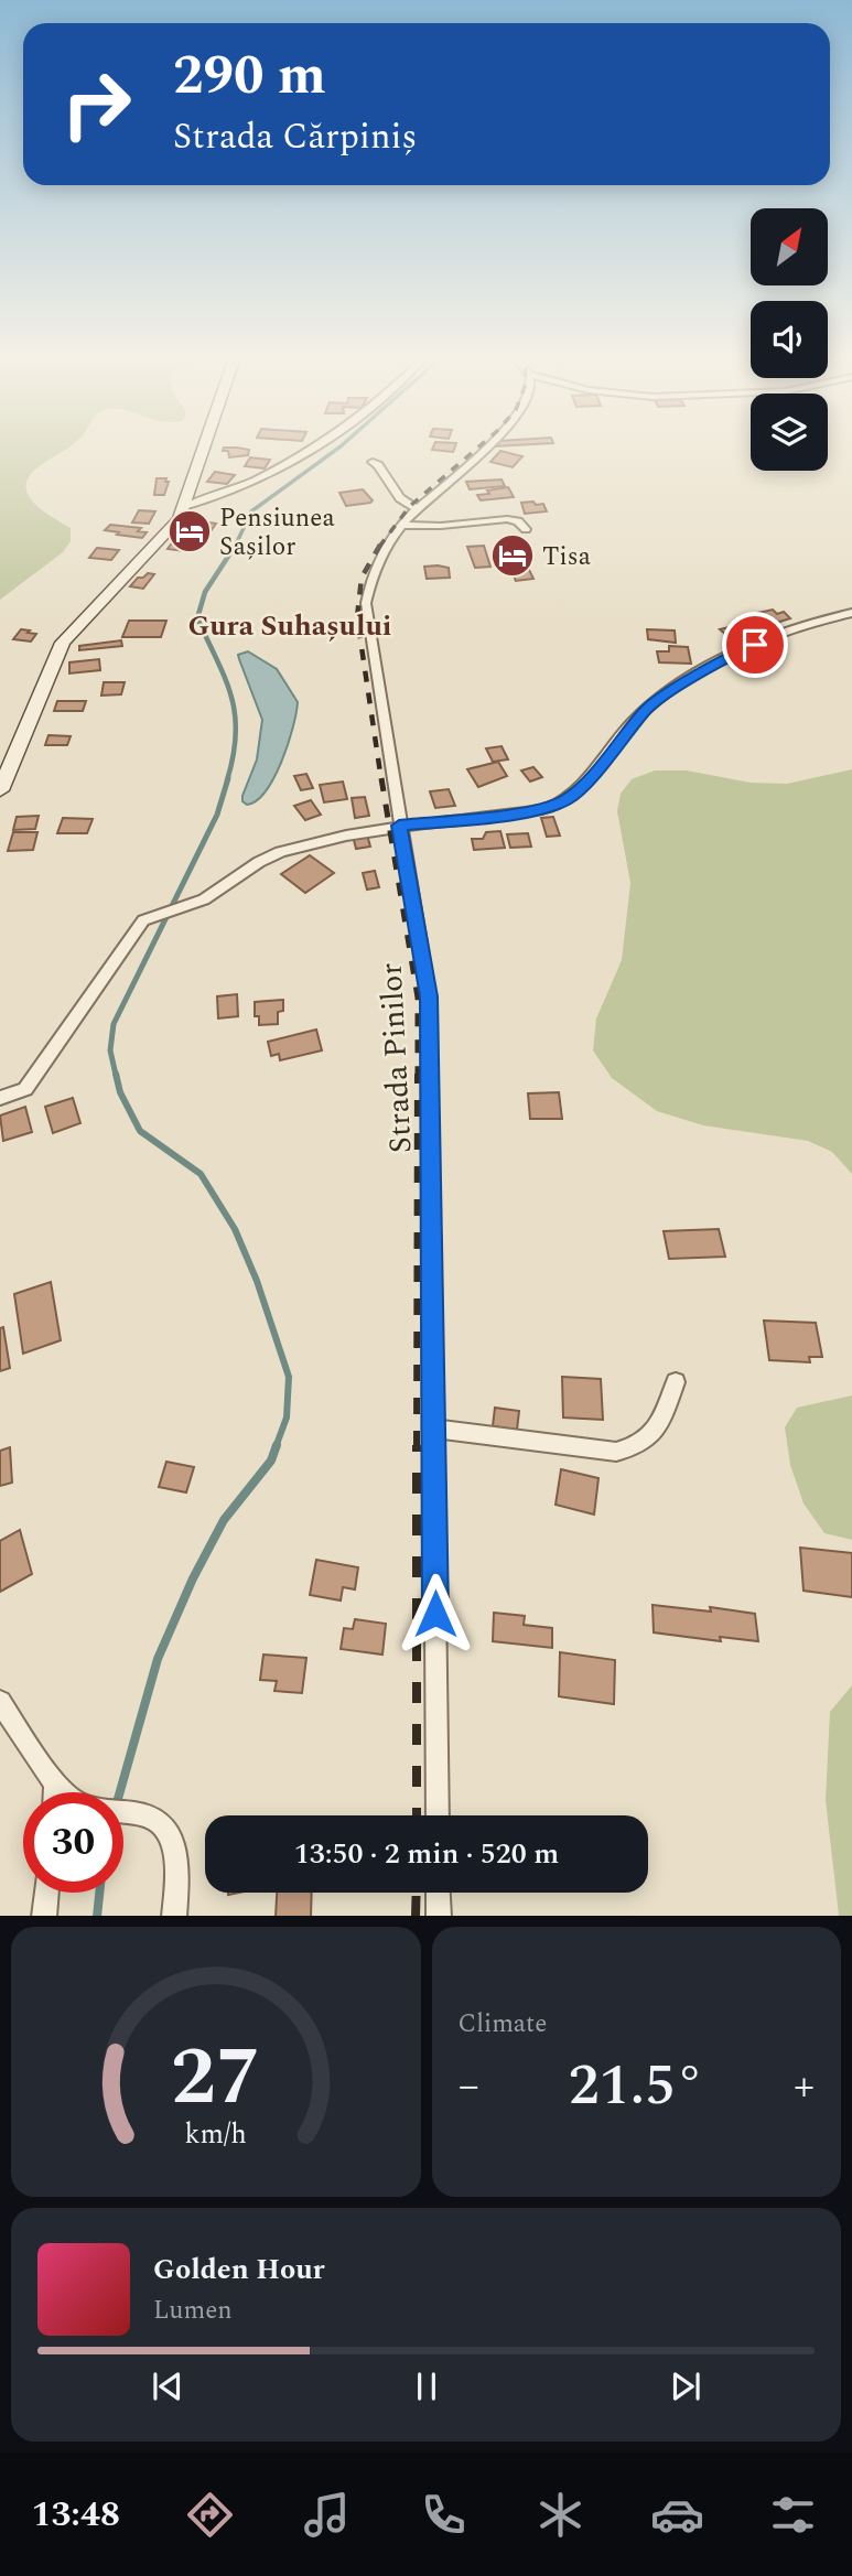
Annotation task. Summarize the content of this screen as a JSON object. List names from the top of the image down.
{
  "streets": {
    "street": ["Strada Pinilor"]
  },
  "districts": ["Gura Suhașului"],
  "places": {
    "hotel": ["Pensiunea Sașilor", "Tisa"]
  },
  "north": "top right",
  "page": {
    "turn": ["290 m", "Strada Cărpiniș"],
    "limit": "30",
    "trip": "13:50 · 2 min · 520 m",
    "tile": "Climate",
    "heat": ["−", "21.5°", "+"],
    "song": ["Golden Hour", "Lumen"],
    "tabs": "13:48",
    "gauge": ["27", "km/h"]
  }
}
